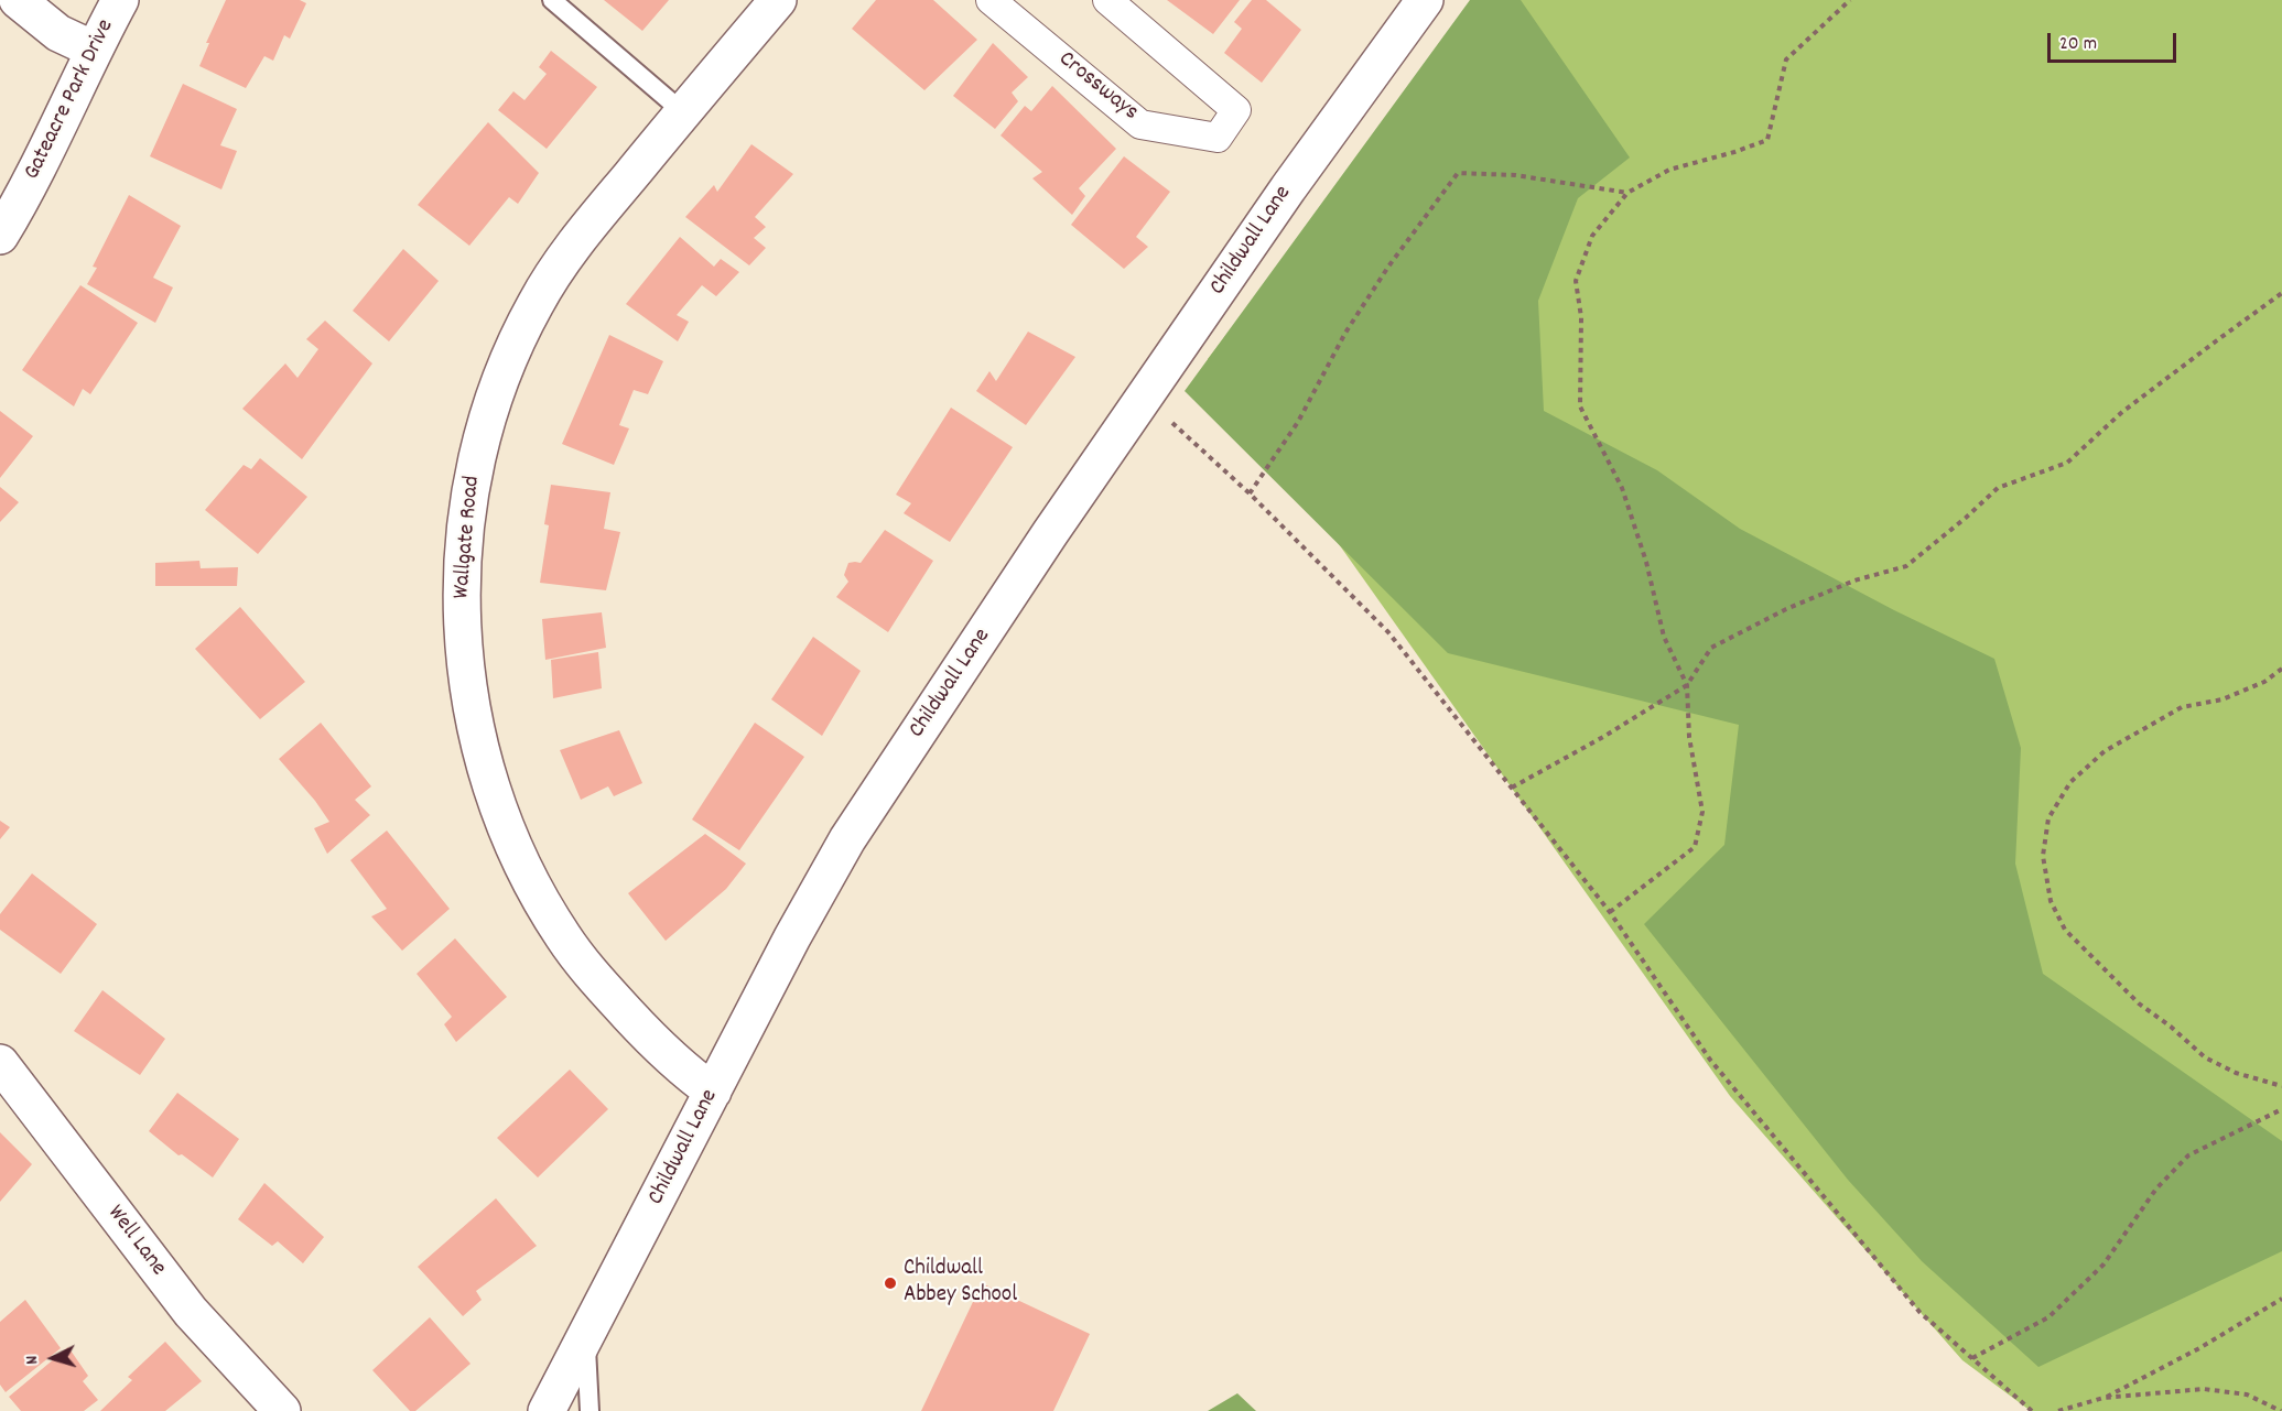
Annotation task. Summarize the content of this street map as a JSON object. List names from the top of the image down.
{
  "streets": {
    "street": [
      "Crossways",
      "Gateacre Park Drive",
      "Childwall Lane",
      "Wallgate Road",
      "Well Lane"
    ]
  },
  "crossings": [
    ["Childwall Lane", "Wallgate Road"]
  ],
  "places": ["Childwall Abbey School"],
  "scale_bar": "20 m",
  "north": "left"
}
